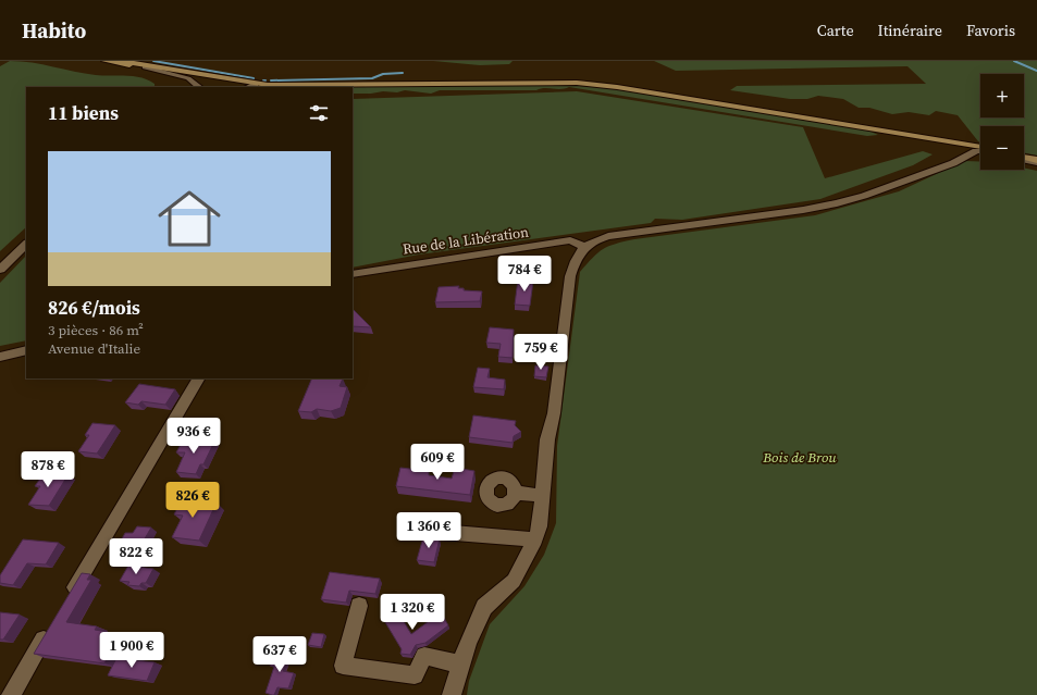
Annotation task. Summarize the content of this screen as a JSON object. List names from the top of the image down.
{
  "streets": {
    "street": ["Rue de la Libération"]
  },
  "parks": ["Bois de Brou"],
  "page": {
    "header": "Habito",
    "nav": ["Carte", "Itinéraire", "Favoris"],
    "map_buttons": ["+", "−"],
    "heading": "11 biens",
    "list": [
      {
        "name": "826 €/mois",
        "note": "3 pièces · 86 m² · Avenue d'Italie"
      }
    ],
    "price": [
      "784 €",
      "759 €",
      "936 €",
      "609 €",
      "878 €",
      "826 €",
      "1 360 €",
      "822 €",
      "1 320 €",
      "1 900 €",
      "637 €"
    ]
  }
}
